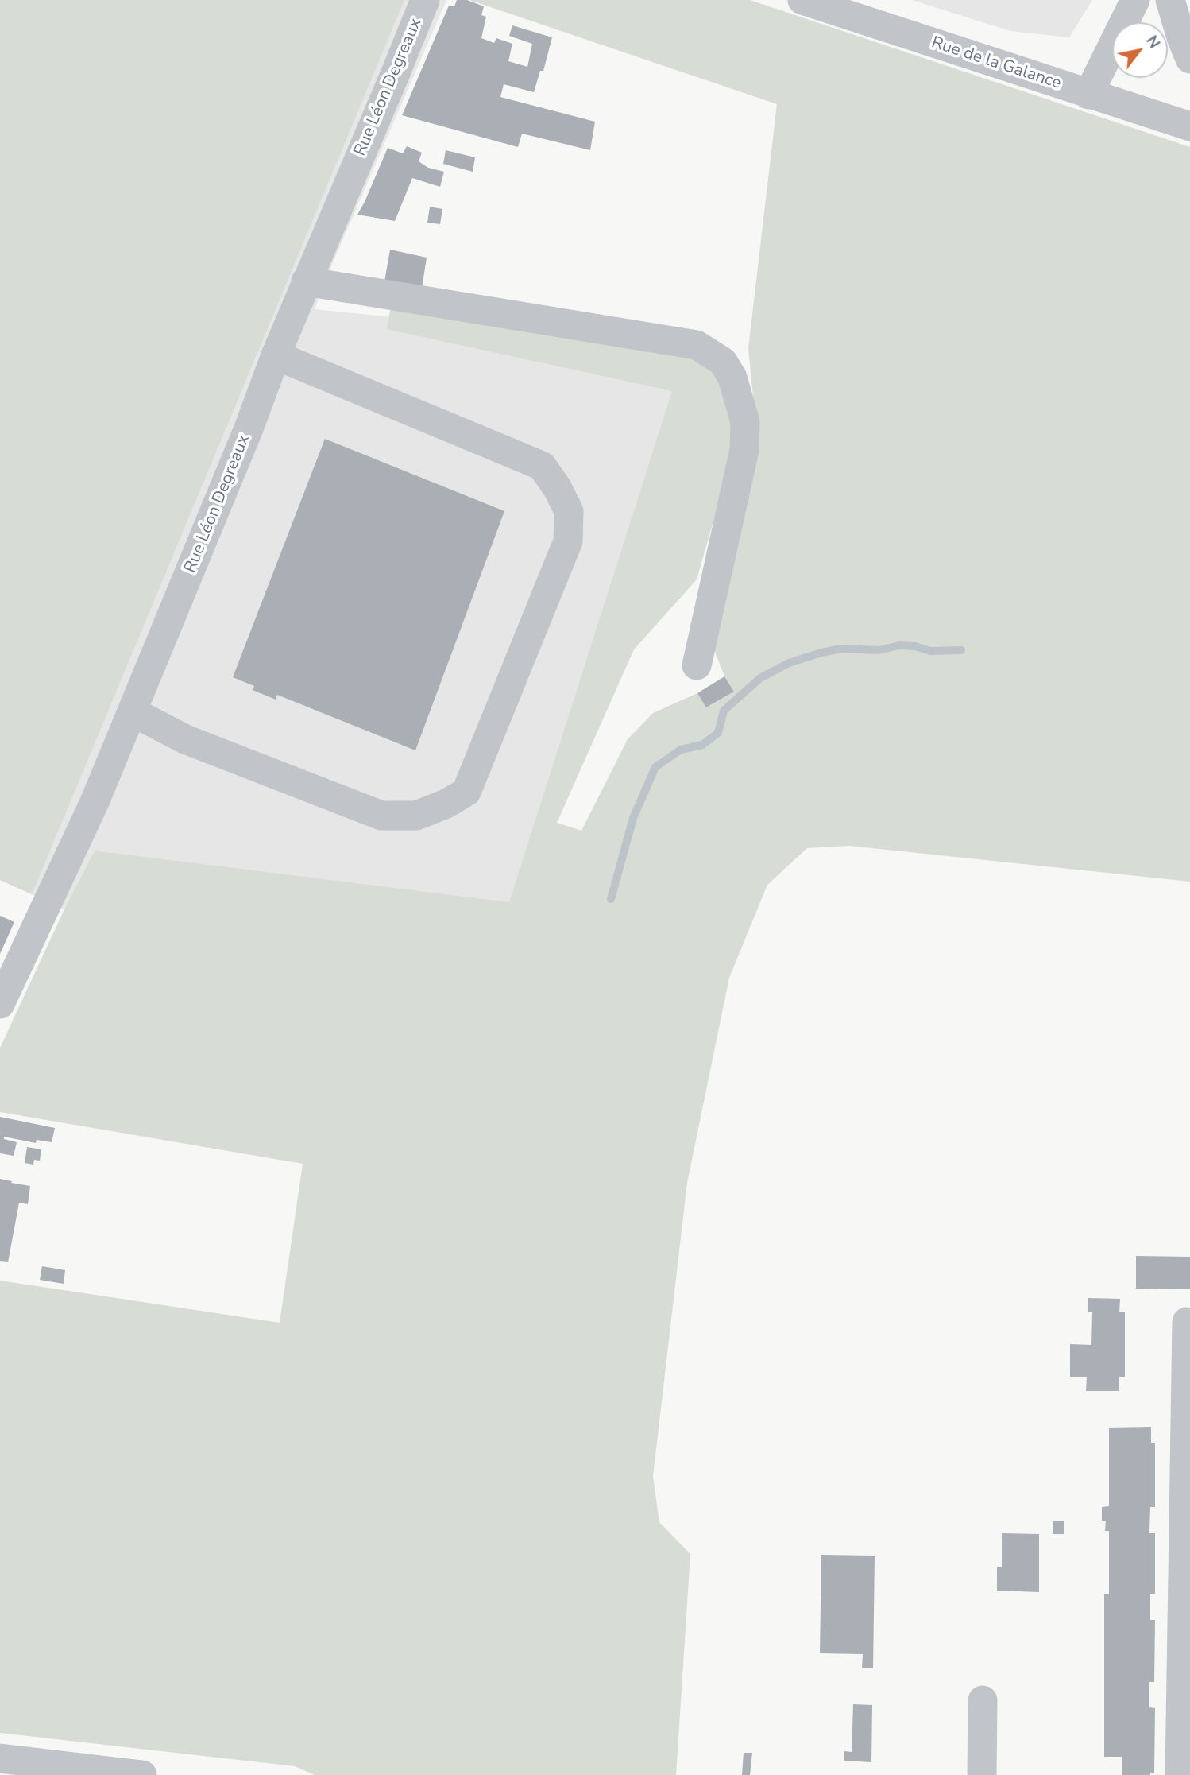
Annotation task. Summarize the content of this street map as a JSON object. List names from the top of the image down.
{
  "streets": {
    "street": ["Rue de la Galance", "Rue Léon Degreaux"]
  },
  "north": "top right"
}
